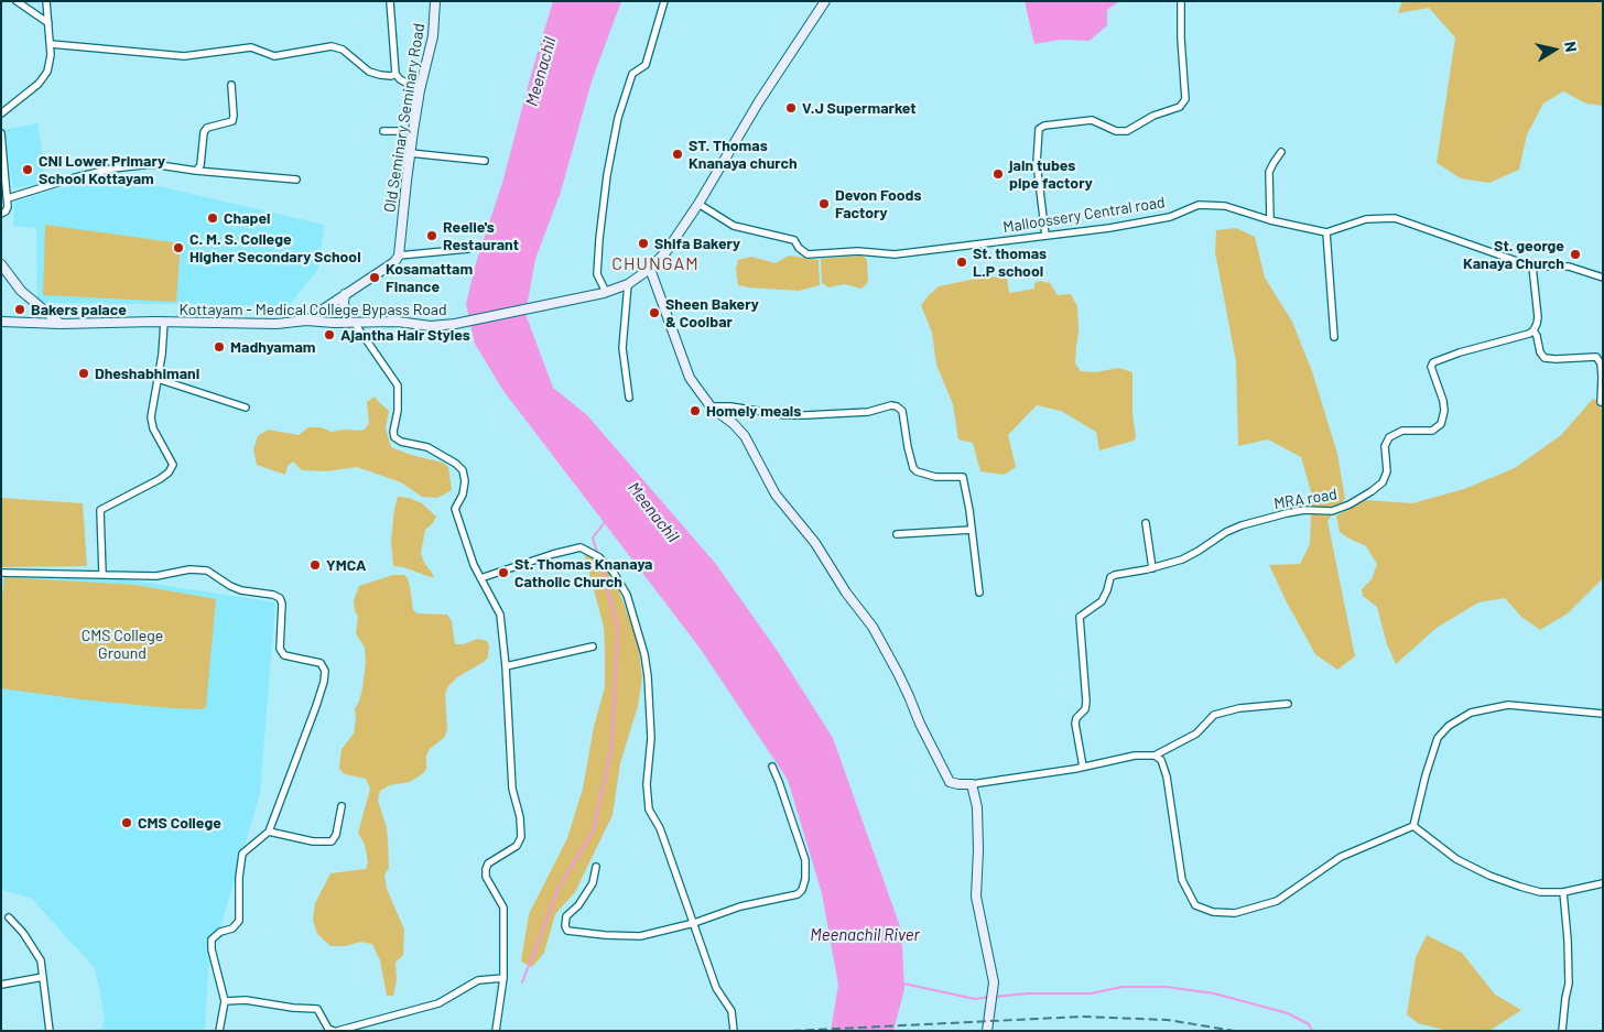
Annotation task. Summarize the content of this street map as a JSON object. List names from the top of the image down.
{
  "streets": {
    "main road": ["Old Seminary Seminary Road", "Kottayam - Medical College Bypass Road"],
    "street": ["Malloossery Central road", "MRA road"]
  },
  "crossings": [
    ["Malloossery Central road", "Kottayam - Medical College Bypass Road"]
  ],
  "districts": ["CHUNGAM"],
  "water": ["Meenachil", "Meenachil River"],
  "parks": ["CMS College Ground"],
  "places": [
    "V.J Supermarket",
    "ST. Thomas Knanaya church",
    "CNI Lower Primary School Kottayam",
    "jain tubes pipe factory",
    "Devon Foods Factory",
    "Chapel",
    "Reelie's Restaurant",
    "Shifa Bakery",
    "C. M. S. College Higher Secondary School",
    "St. george Kanaya Church",
    "St. thomas L.P school",
    "Kosamattam Finance",
    "Bakers palace",
    "Sheen Bakery & Coolbar",
    "Ajantha Hair Styles",
    "Madhyamam",
    "Dheshabhimani",
    "Homely meals",
    "YMCA",
    "St. Thomas Knanaya Catholic Church",
    "CMS College"
  ],
  "north": "right"
}
